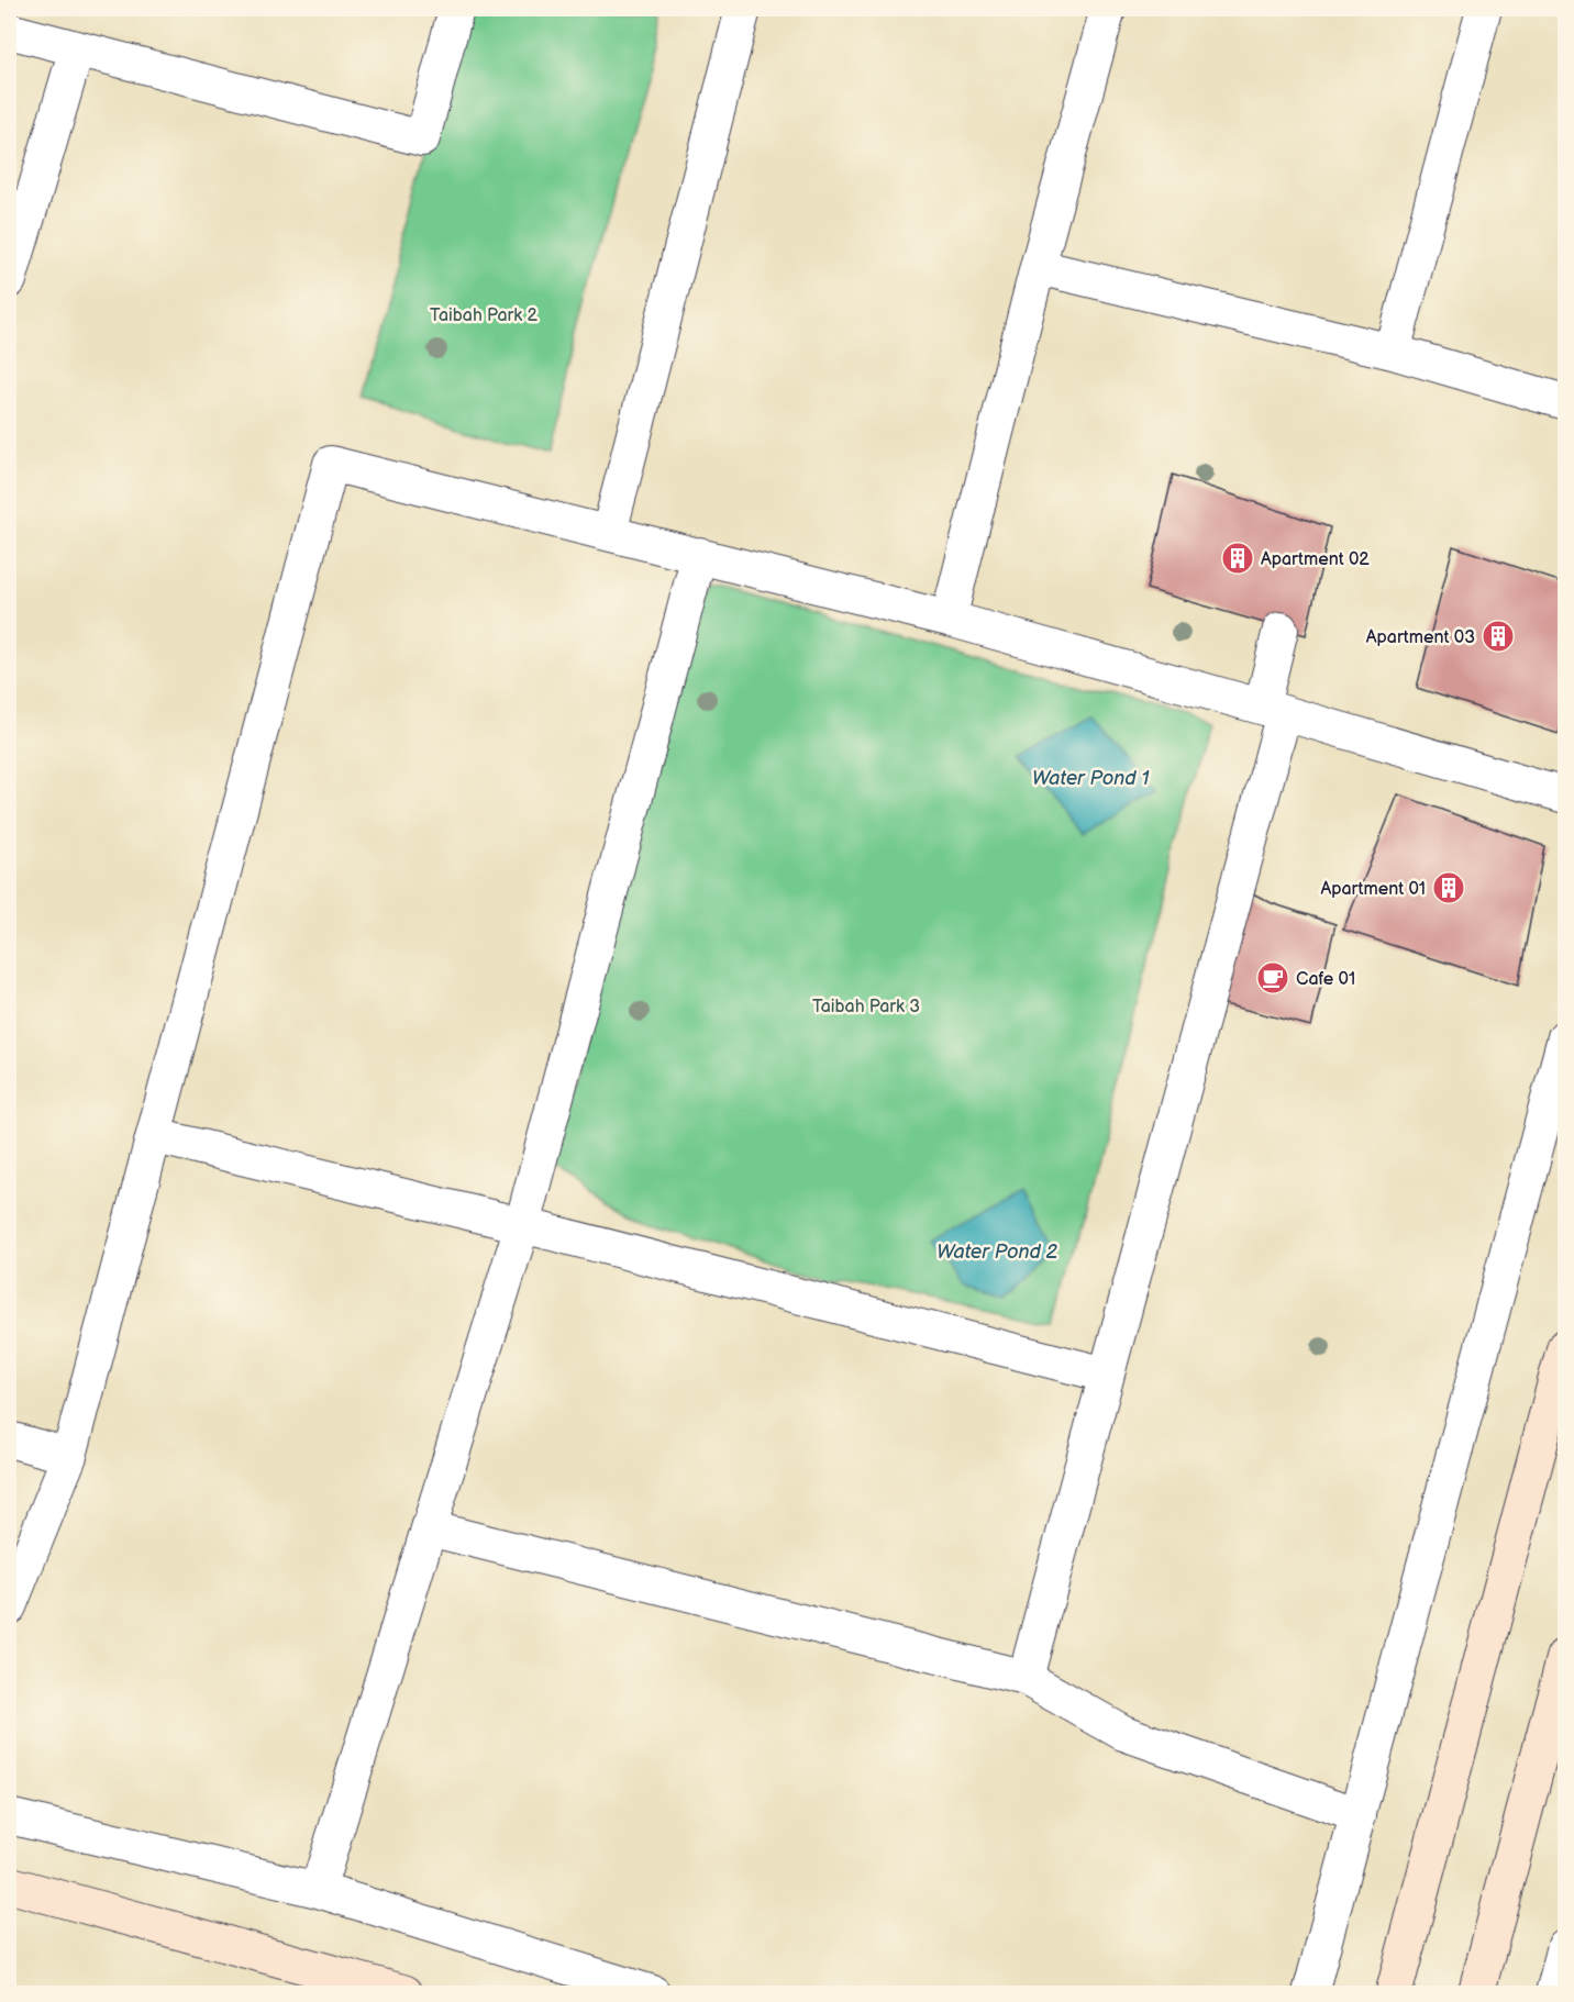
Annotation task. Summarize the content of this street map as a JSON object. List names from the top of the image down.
{
  "water": ["Water Pond 1", "Water Pond 2"],
  "parks": ["Taibah Park 2", "Taibah Park 3"],
  "places": {
    "building": ["Apartment 02", "Apartment 03", "Apartment 01"],
    "cafe": ["Cafe 01"]
  }
}
